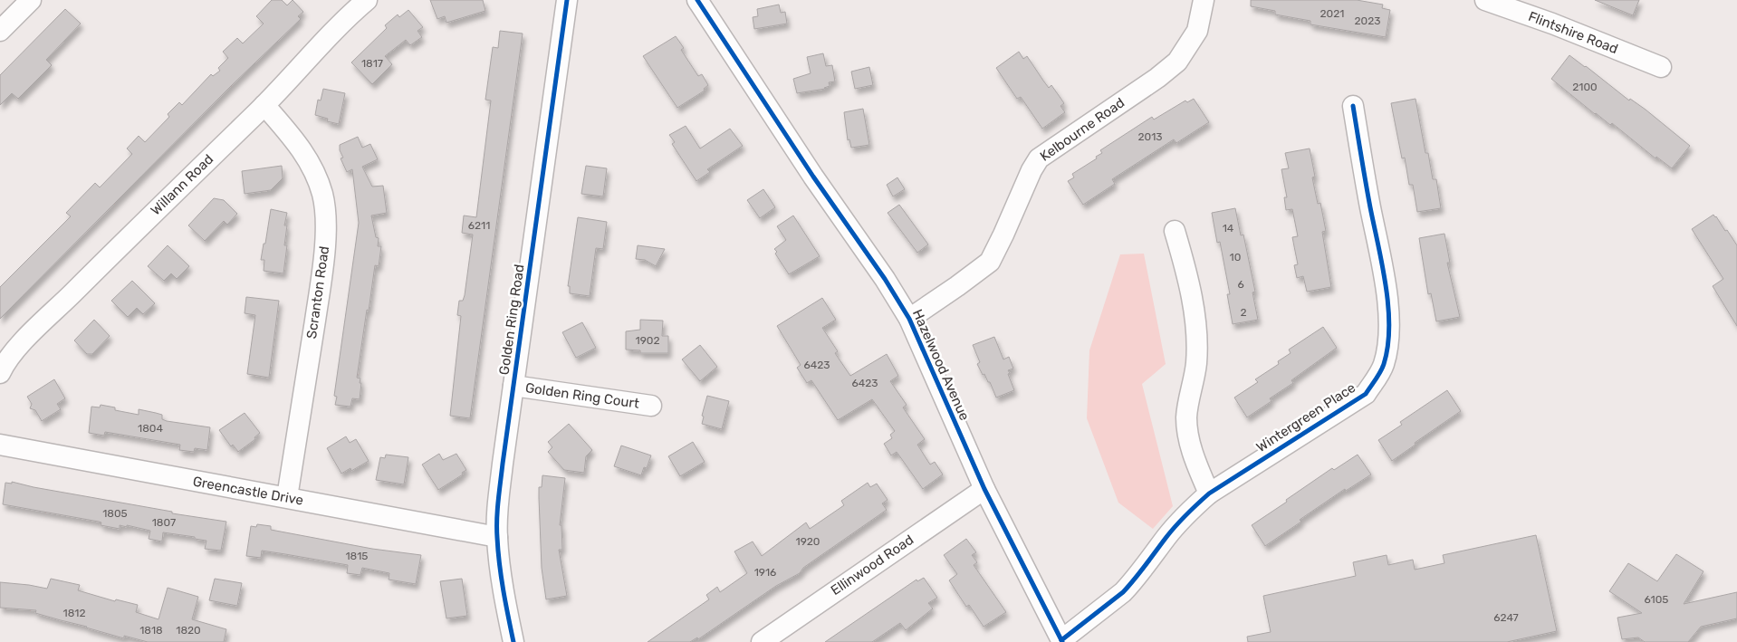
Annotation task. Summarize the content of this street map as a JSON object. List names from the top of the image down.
{
  "streets": {
    "street": [
      "Flintshire Road",
      "Kelbourne Road",
      "Willann Road",
      "Scranton Road",
      "Golden Ring Road",
      "Hazelwood Avenue",
      "Golden Ring Court",
      "Wintergreen Place",
      "Greencastle Drive",
      "Ellinwood Road"
    ]
  },
  "crossings": [
    ["Kelbourne Road", "Hazelwood Avenue"],
    ["Willann Road", "Scranton Road"],
    ["Scranton Road", "Greencastle Drive"],
    ["Golden Ring Road", "Golden Ring Court"],
    ["Golden Ring Road", "Greencastle Drive"],
    ["Hazelwood Avenue", "Wintergreen Place"],
    ["Hazelwood Avenue", "Ellinwood Road"]
  ],
  "house_numbers": [
    "2021",
    "2023",
    "1817",
    "2100",
    "2013",
    "6211",
    "14",
    "10",
    "6",
    "2",
    "1902",
    "6423",
    "6423",
    "1804",
    "1805",
    "1807",
    "1920",
    "1815",
    "1916",
    "6105",
    "1812",
    "6247",
    "1818",
    "1820"
  ]
}
